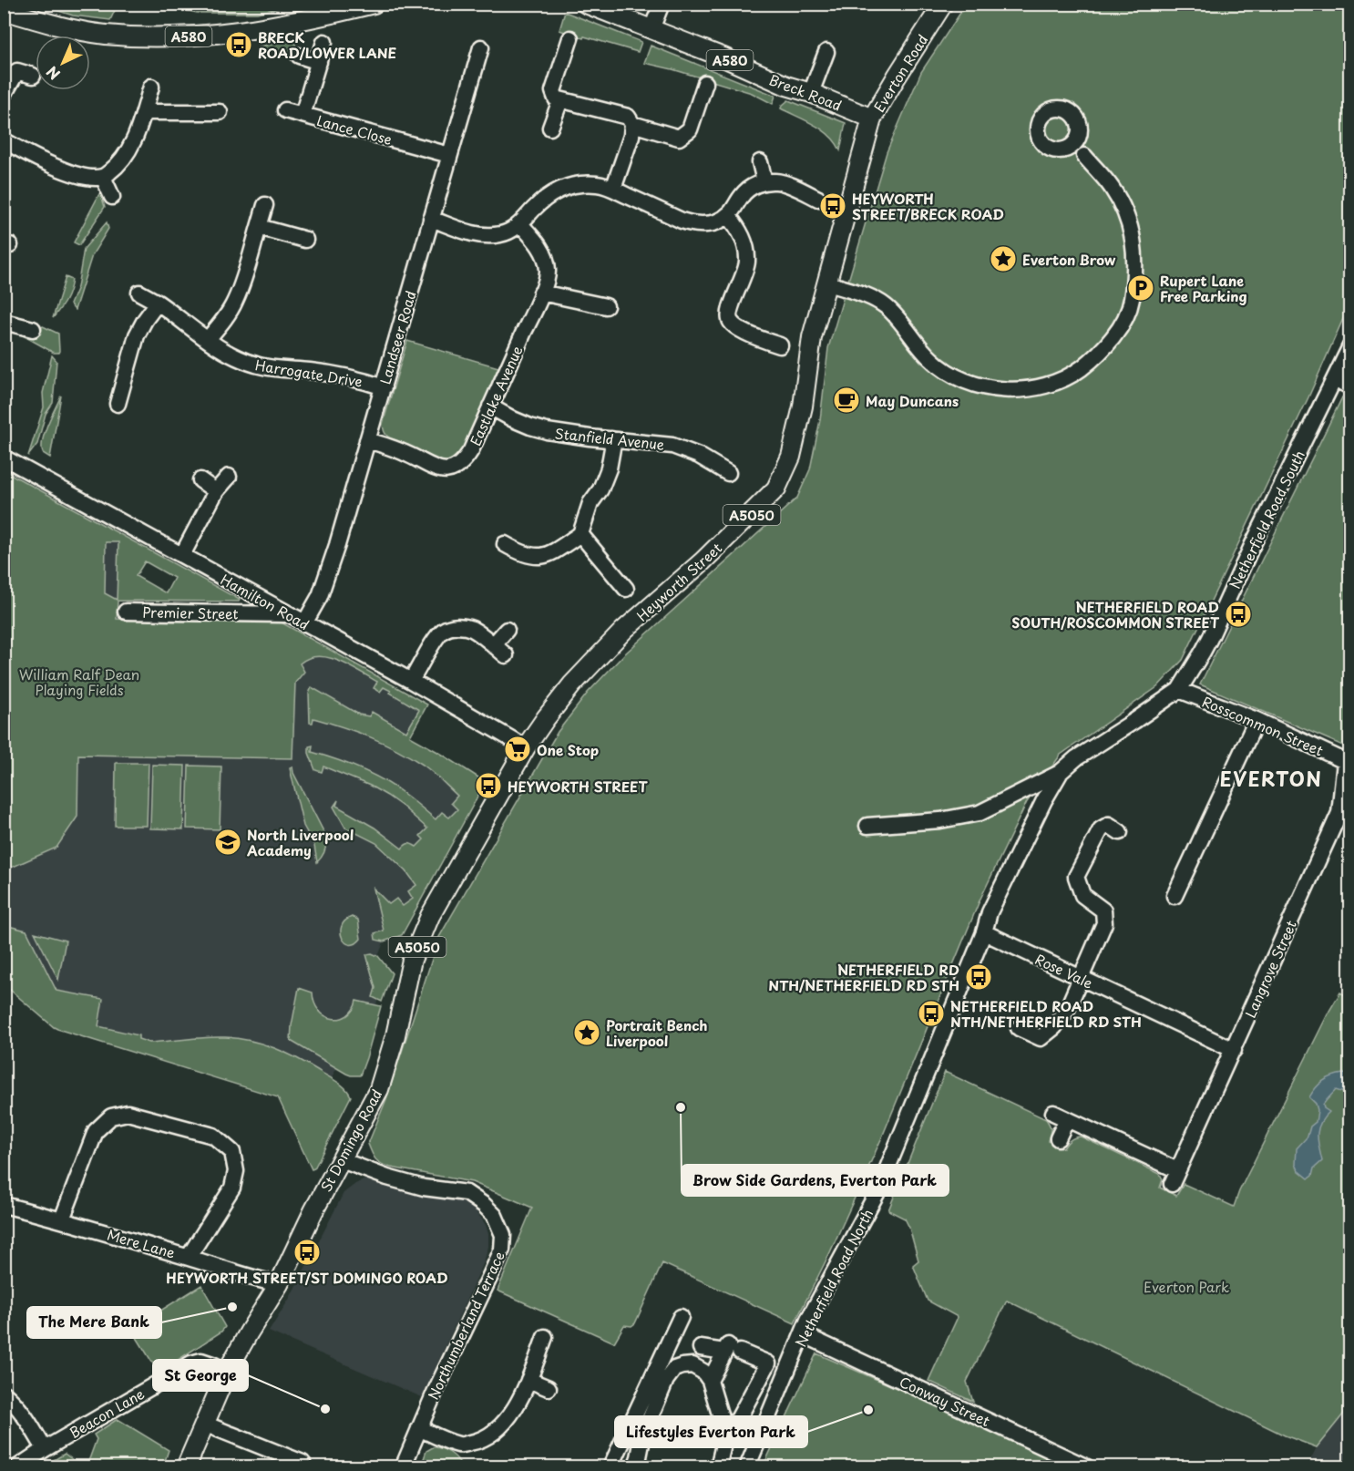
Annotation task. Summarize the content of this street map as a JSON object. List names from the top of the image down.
{
  "streets": {
    "main road": [
      "A580",
      "Everton Road",
      "Breck Road",
      "A5050",
      "Heyworth Street",
      "St Domingo Road"
    ],
    "street": [
      "Lance Close",
      "Landseer Road",
      "Harrogate Drive",
      "Eastlake Avenue",
      "Stanfield Avenue",
      "Netherfield Road South",
      "Hamilton Road",
      "Premier Street",
      "Rosscommon Street",
      "Langrove Street",
      "Rose Vale",
      "Mere Lane",
      "Netherfield Road North",
      "Northumberland Terrace",
      "Conway Street",
      "Beacon Lane"
    ]
  },
  "crossings": [
    ["Everton Road", "Breck Road"],
    ["Everton Road", "Heyworth Street"],
    ["Lance Close", "Landseer Road"],
    ["Landseer Road", "Harrogate Drive"],
    ["Landseer Road", "Eastlake Avenue"],
    ["Landseer Road", "Hamilton Road"],
    ["Eastlake Avenue", "Stanfield Avenue"],
    ["Netherfield Road South", "Rosscommon Street"],
    ["Netherfield Road South", "Netherfield Road North"],
    ["Heyworth Street", "Hamilton Road"],
    ["Heyworth Street", "St Domingo Road"],
    ["Hamilton Road", "Premier Street"],
    ["Hamilton Road", "St Domingo Road"],
    ["Rosscommon Street", "Langrove Street"],
    ["Rosscommon Street", "Netherfield Road North"],
    ["Langrove Street", "Rose Vale"],
    ["Rose Vale", "Netherfield Road North"],
    ["St Domingo Road", "Mere Lane"],
    ["St Domingo Road", "Northumberland Terrace"],
    ["St Domingo Road", "Beacon Lane"],
    ["Netherfield Road North", "Conway Street"]
  ],
  "districts": ["EVERTON"],
  "parks": ["William Ralf Dean Playing Fields", "Everton Park"],
  "places": {
    "bus stop": [
      "BRECK ROAD/LOWER LANE",
      "HEYWORTH STREET/BRECK ROAD",
      "NETHERFIELD ROAD SOUTH/ROSCOMMON STREET",
      "HEYWORTH STREET",
      "NETHERFIELD RD NTH/NETHERFIELD RD STH",
      "NETHERFIELD ROAD NTH/NETHERFIELD RD STH",
      "HEYWORTH STREET/ST DOMINGO ROAD"
    ],
    "place": ["Everton Brow", "Portrait Bench Liverpool"],
    "parking": ["Rupert Lane Free Parking"],
    "cafe": ["May Duncans"],
    "supermarket": ["One Stop"],
    "school or university": ["North Liverpool Academy"],
    "other": [
      "Brow Side Gardens, Everton Park",
      "The Mere Bank",
      "St George",
      "Lifestyles Everton Park"
    ]
  },
  "north": "bottom left"
}
